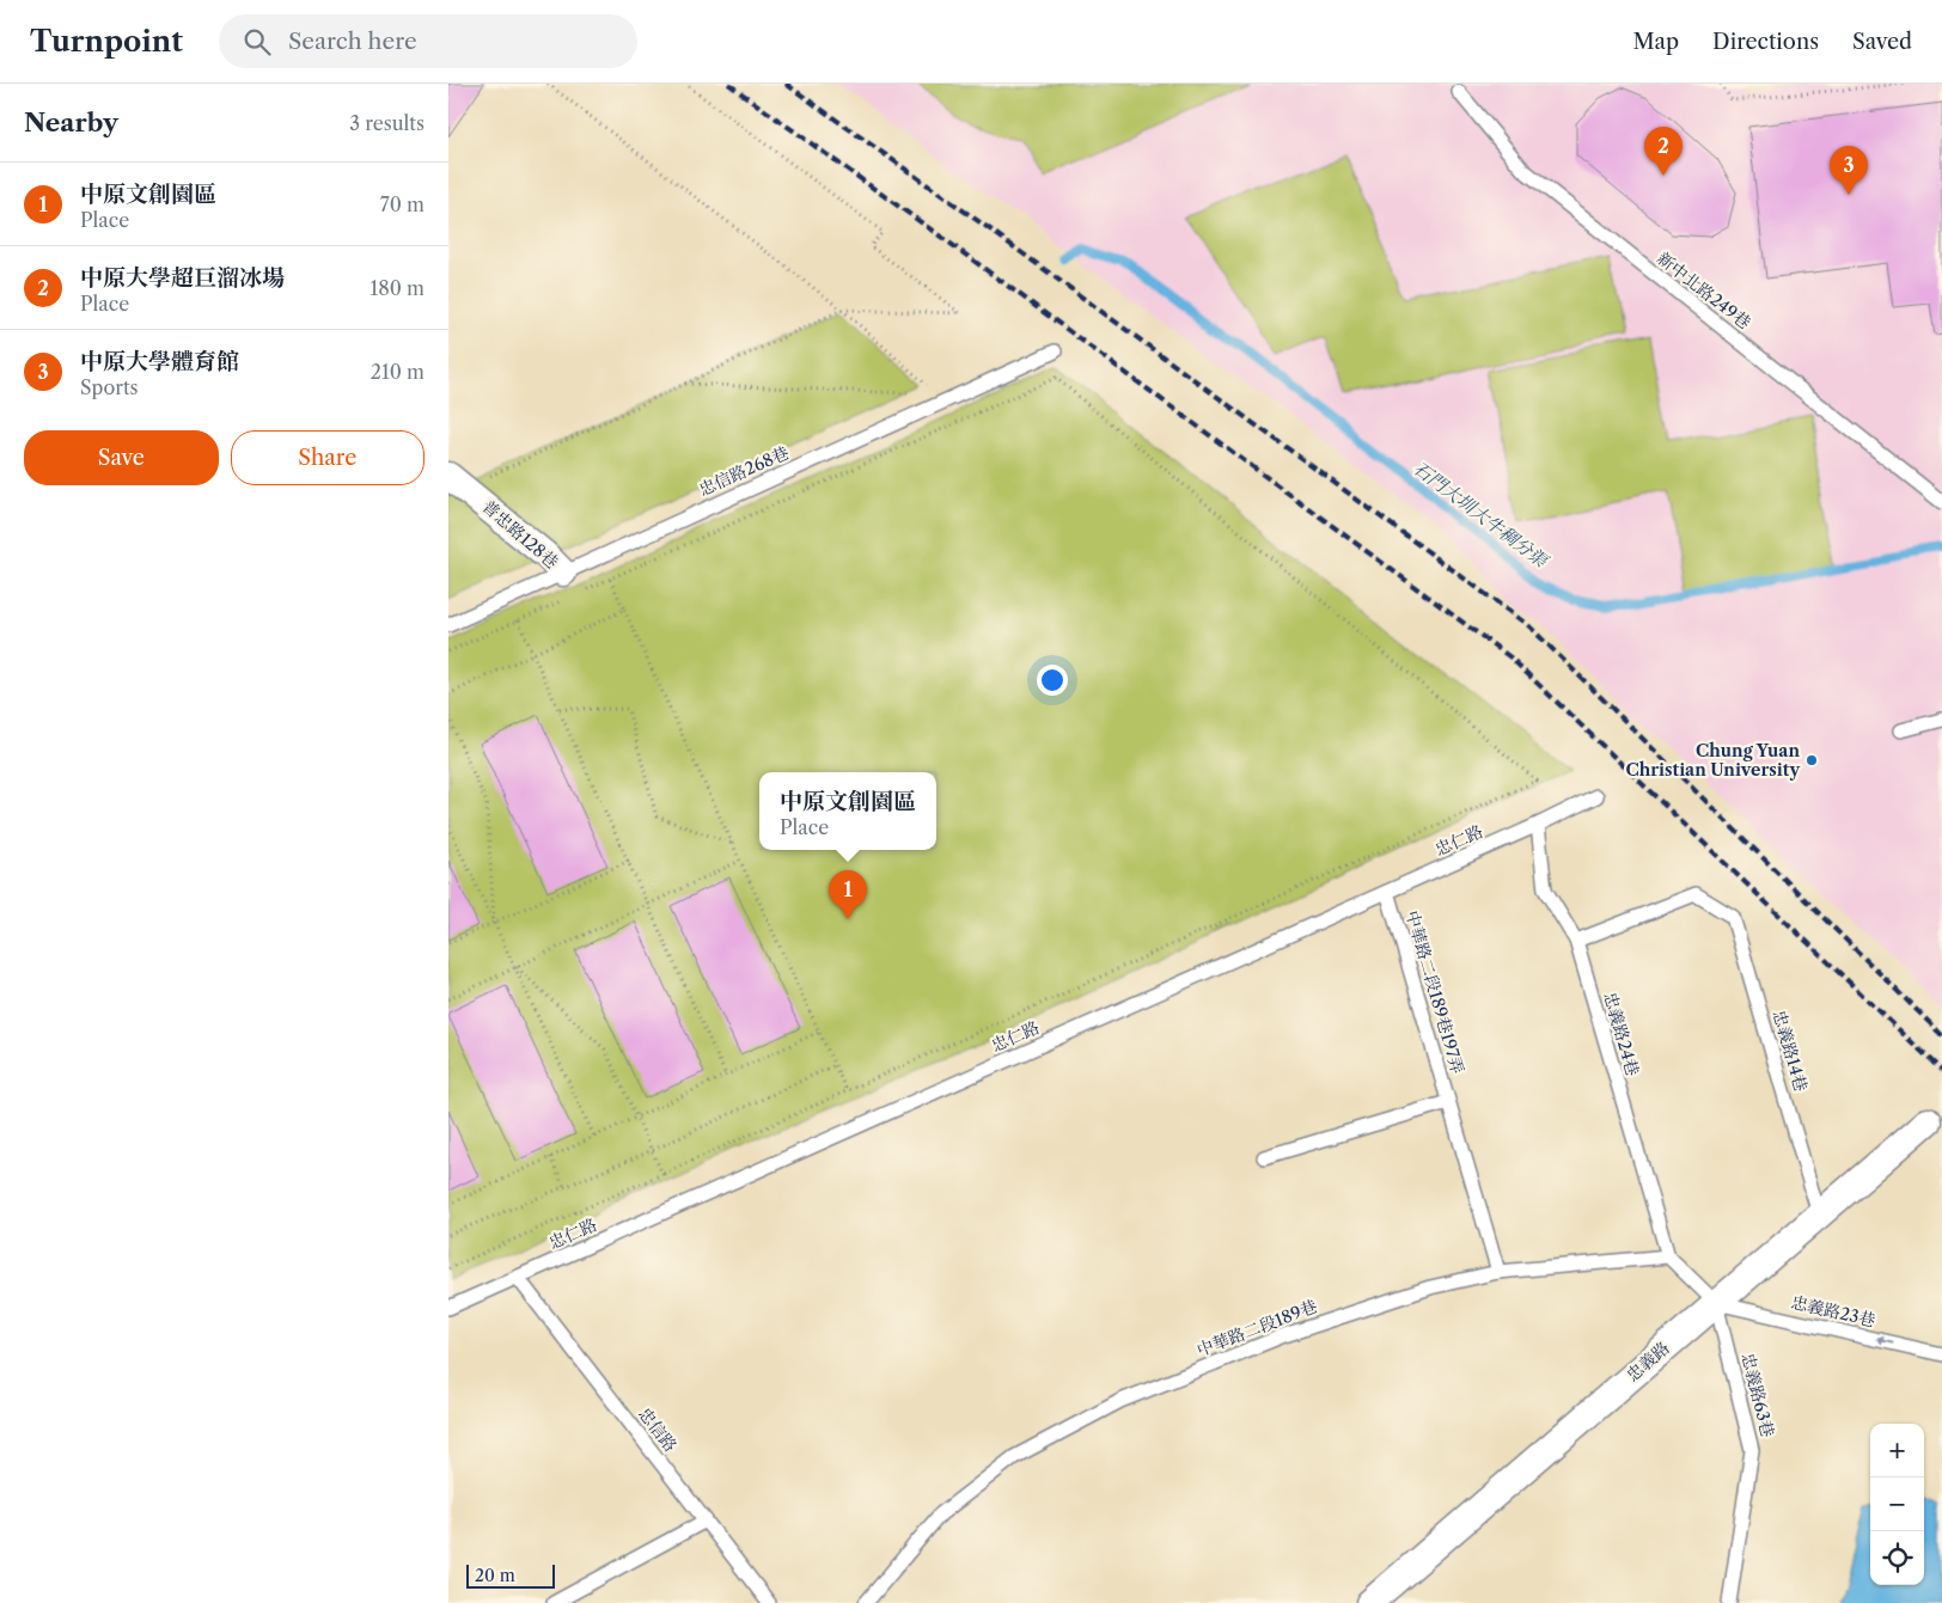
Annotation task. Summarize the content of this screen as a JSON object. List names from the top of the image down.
{
  "streets": {
    "street": ["普忠路128巷", "忠義路"],
    "lane": [
      "新中北路249巷",
      "忠信路268巷",
      "忠仁路",
      "中華路二段189巷197弄",
      "忠義路24巷",
      "忠義路14巷",
      "忠義路23巷",
      "中華路二段189巷",
      "忠義路63巷",
      "忠信路"
    ]
  },
  "crossings": [
    ["忠信路268巷", "普忠路128巷"],
    ["忠仁路", "中華路二段189巷197弄"],
    ["忠仁路", "忠義路24巷"],
    ["忠仁路", "忠信路"],
    ["中華路二段189巷197弄", "中華路二段189巷"],
    ["忠義路24巷", "忠義路14巷"],
    ["忠義路24巷", "中華路二段189巷"],
    ["忠義路14巷", "忠義路"],
    ["忠義路23巷", "忠義路"],
    ["忠義路23巷", "忠義路63巷"],
    ["忠義路", "忠義路63巷"]
  ],
  "one_way": ["忠義路23巷"],
  "water": ["石門大圳大牛稠分渠"],
  "places": ["Chung Yuan Christian University"],
  "scale_bar": "20 m",
  "page": {
    "header": "Turnpoint",
    "search": "Search here",
    "nav": ["Map", "Directions", "Saved"],
    "heading": ["Nearby", "3 results"],
    "pins": ["2", "3", "1"],
    "list": [
      {
        "mark": "1",
        "name": "中原文創園區",
        "note": "Place",
        "value": "70 m"
      },
      {
        "mark": "2",
        "name": "中原大學超巨溜冰場",
        "note": "Place",
        "value": "180 m"
      },
      {
        "mark": "3",
        "name": "中原大學體育館",
        "note": "Sports",
        "value": "210 m"
      }
    ],
    "buttons": ["Save", "Share"],
    "popup": ["中原文創園區", "Place"],
    "map_buttons": ["+", "−"],
    "scale": "20 m"
  }
}
